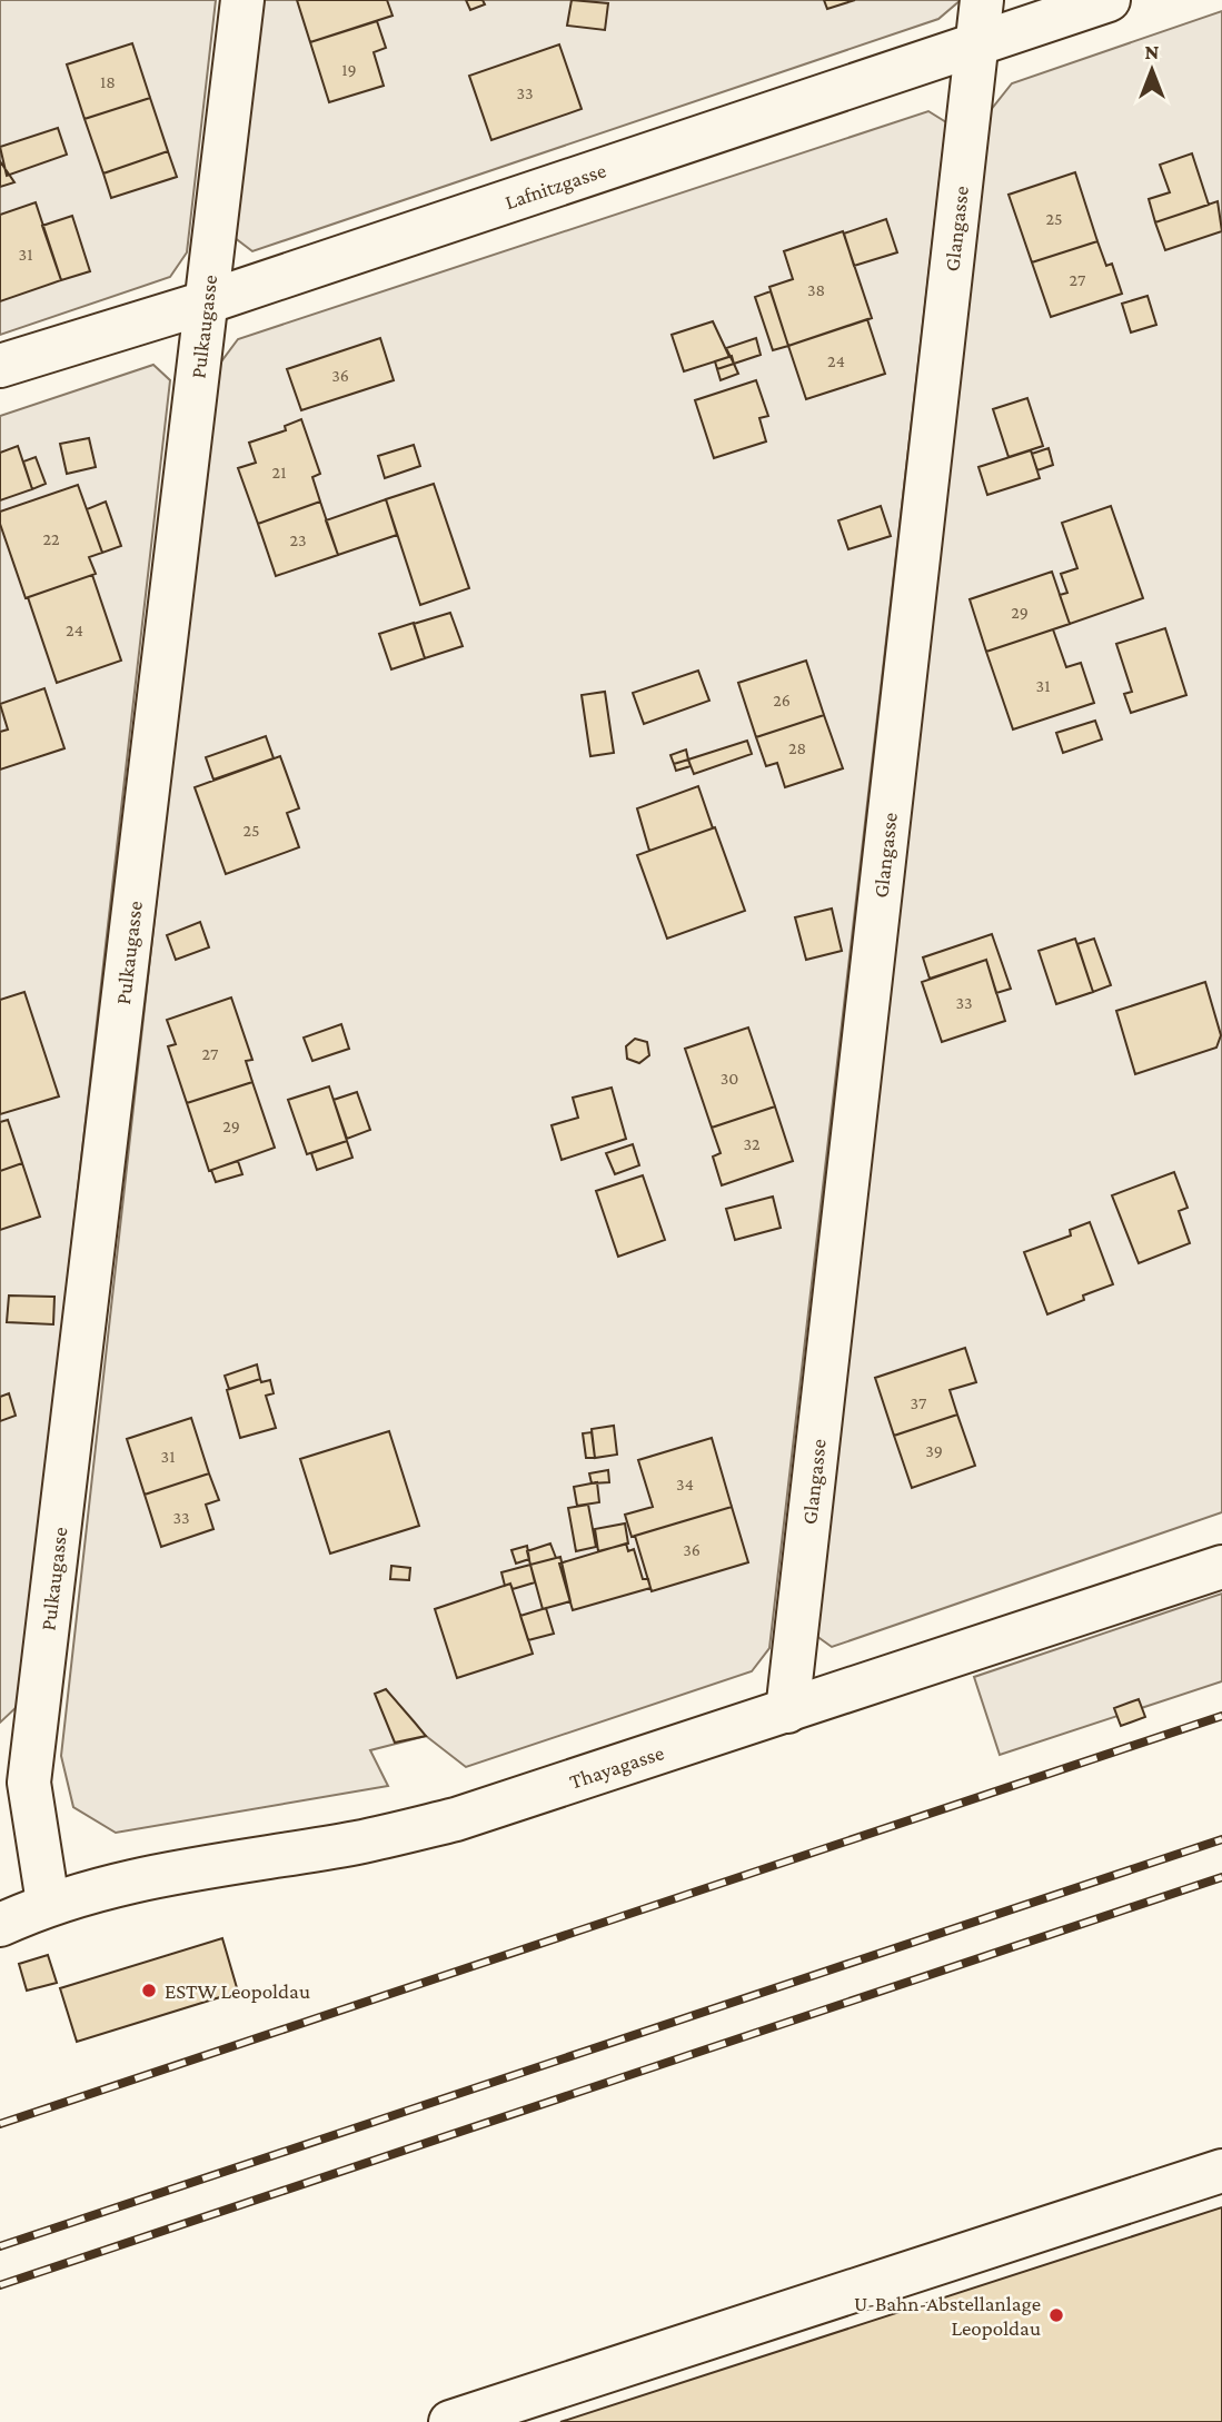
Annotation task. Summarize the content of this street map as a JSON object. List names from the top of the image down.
{
  "streets": {
    "street": [
      "Lafnitzgasse",
      "Glangasse",
      "Pulkaugasse",
      "Thayagasse"
    ]
  },
  "crossings": [
    ["Lafnitzgasse", "Glangasse"],
    ["Lafnitzgasse", "Pulkaugasse"],
    ["Glangasse", "Thayagasse"],
    ["Pulkaugasse", "Thayagasse"]
  ],
  "places": ["ESTW Leopoldau", "U-Bahn-Abstellanlage Leopoldau"],
  "house_numbers": [
    "19",
    "18",
    "33",
    "25",
    "31",
    "27",
    "38",
    "24",
    "36",
    "21",
    "22",
    "23",
    "29",
    "24",
    "31",
    "26",
    "28",
    "25",
    "33",
    "27",
    "30",
    "29",
    "32",
    "37",
    "39",
    "31",
    "34",
    "33",
    "36"
  ],
  "north": "top"
}
